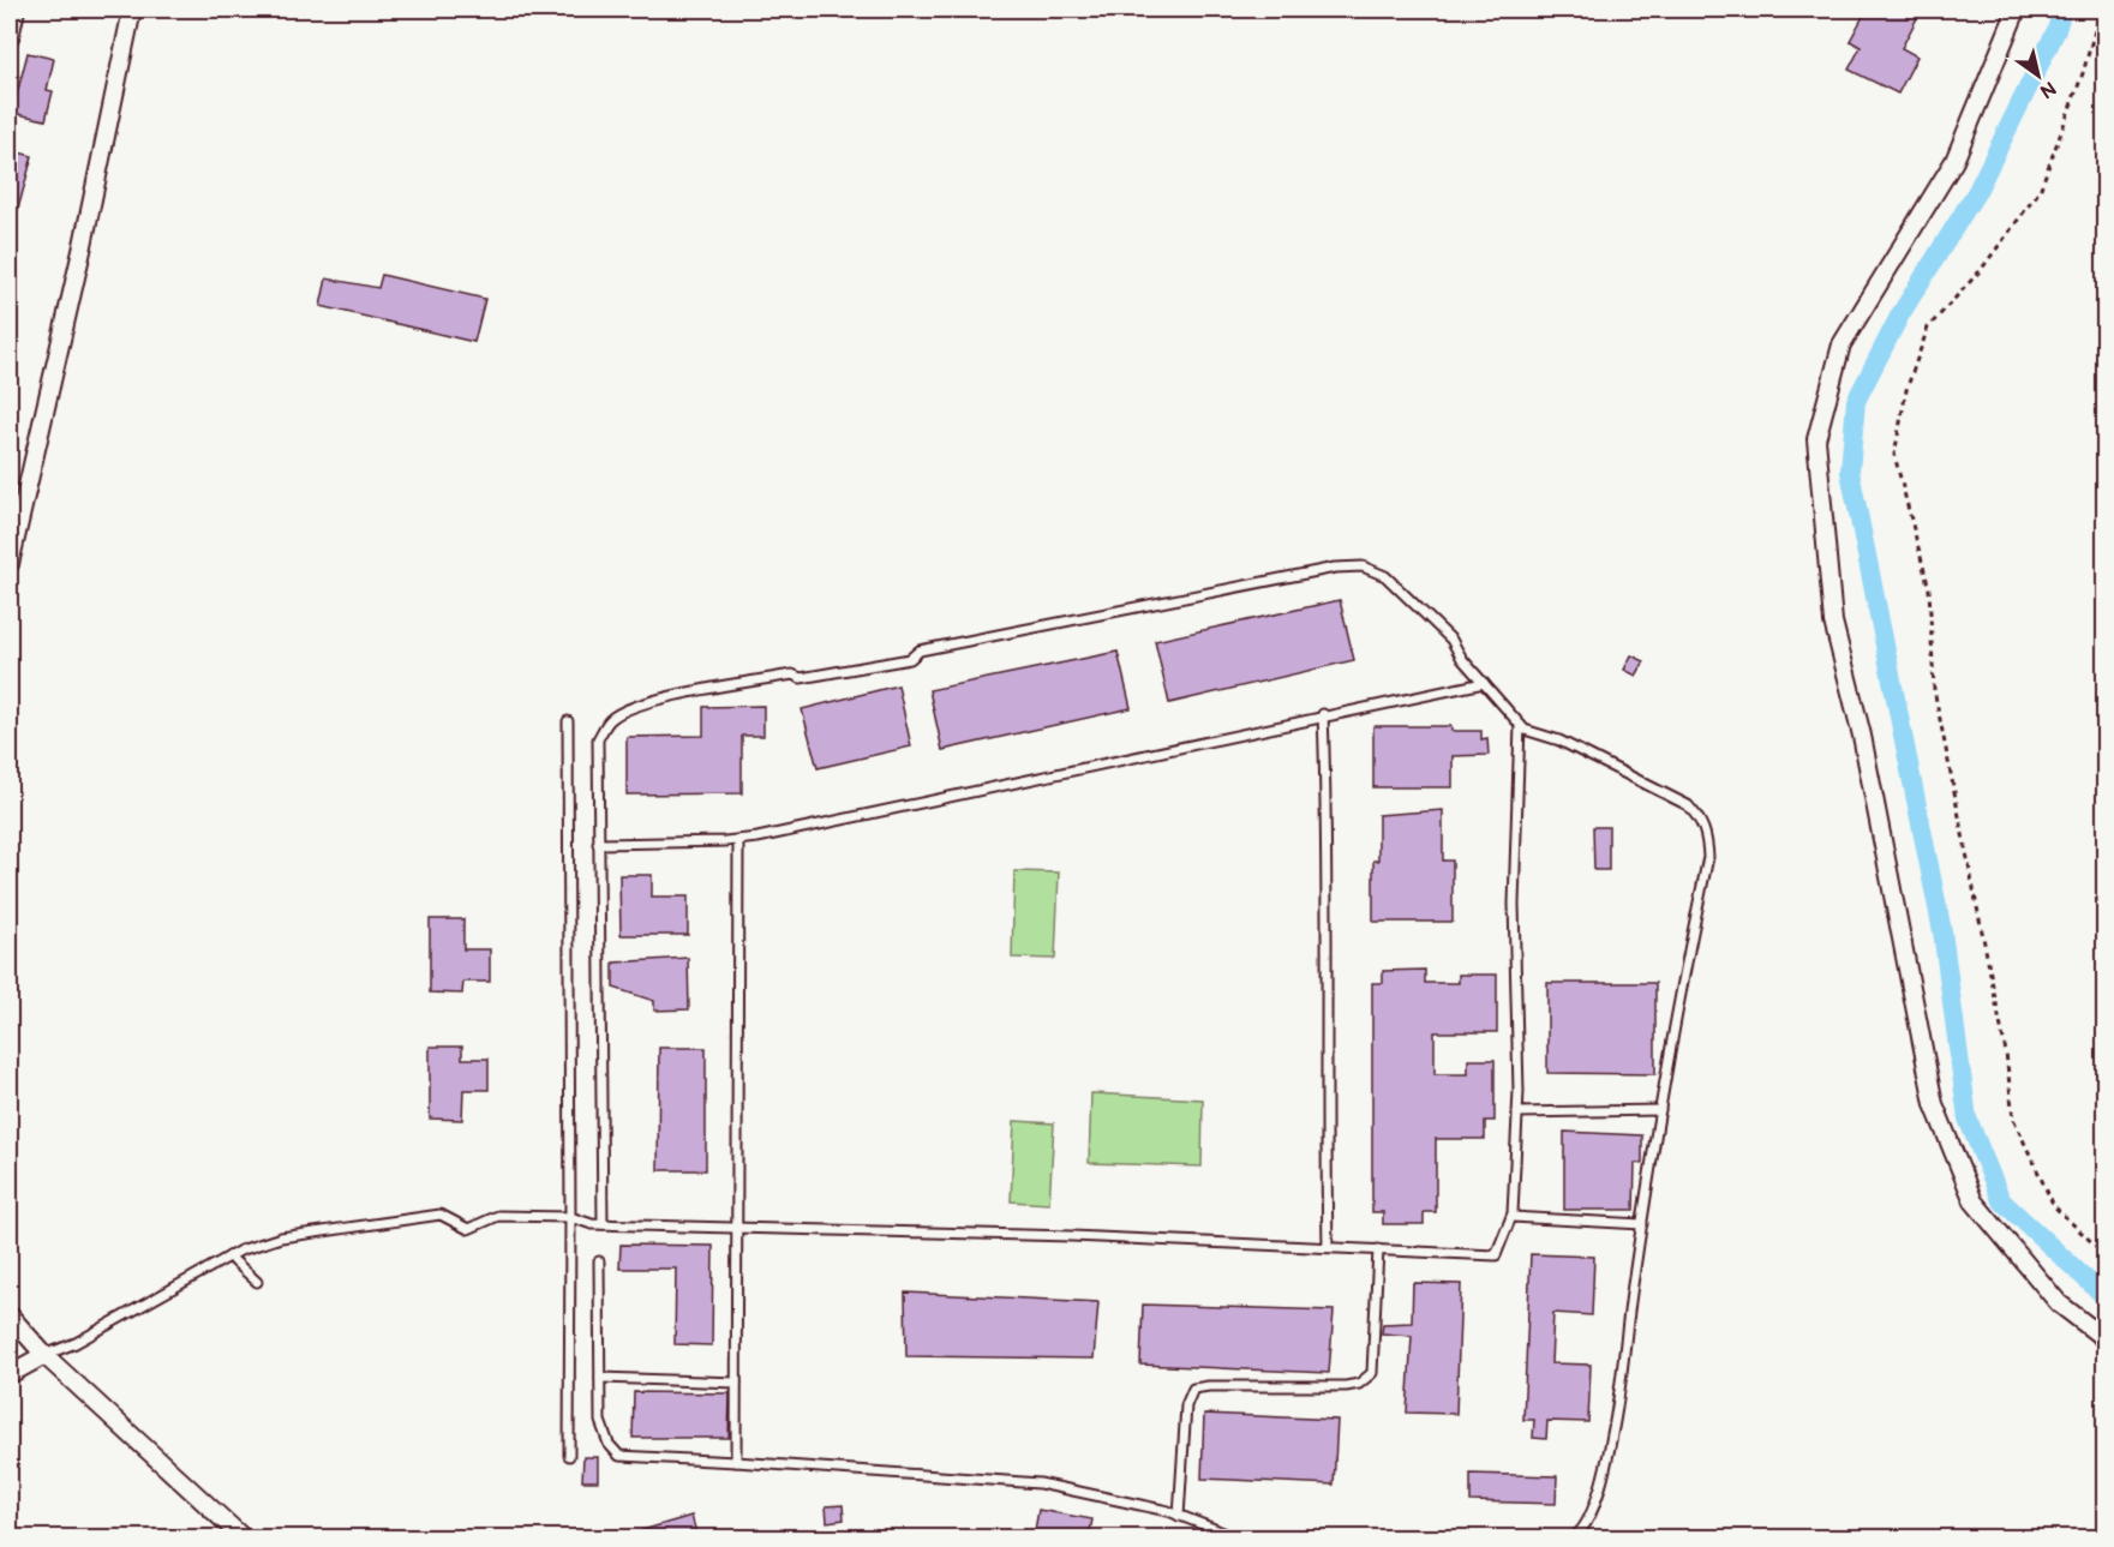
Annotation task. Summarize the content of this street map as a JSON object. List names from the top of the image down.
{
  "north": "bottom right"
}
